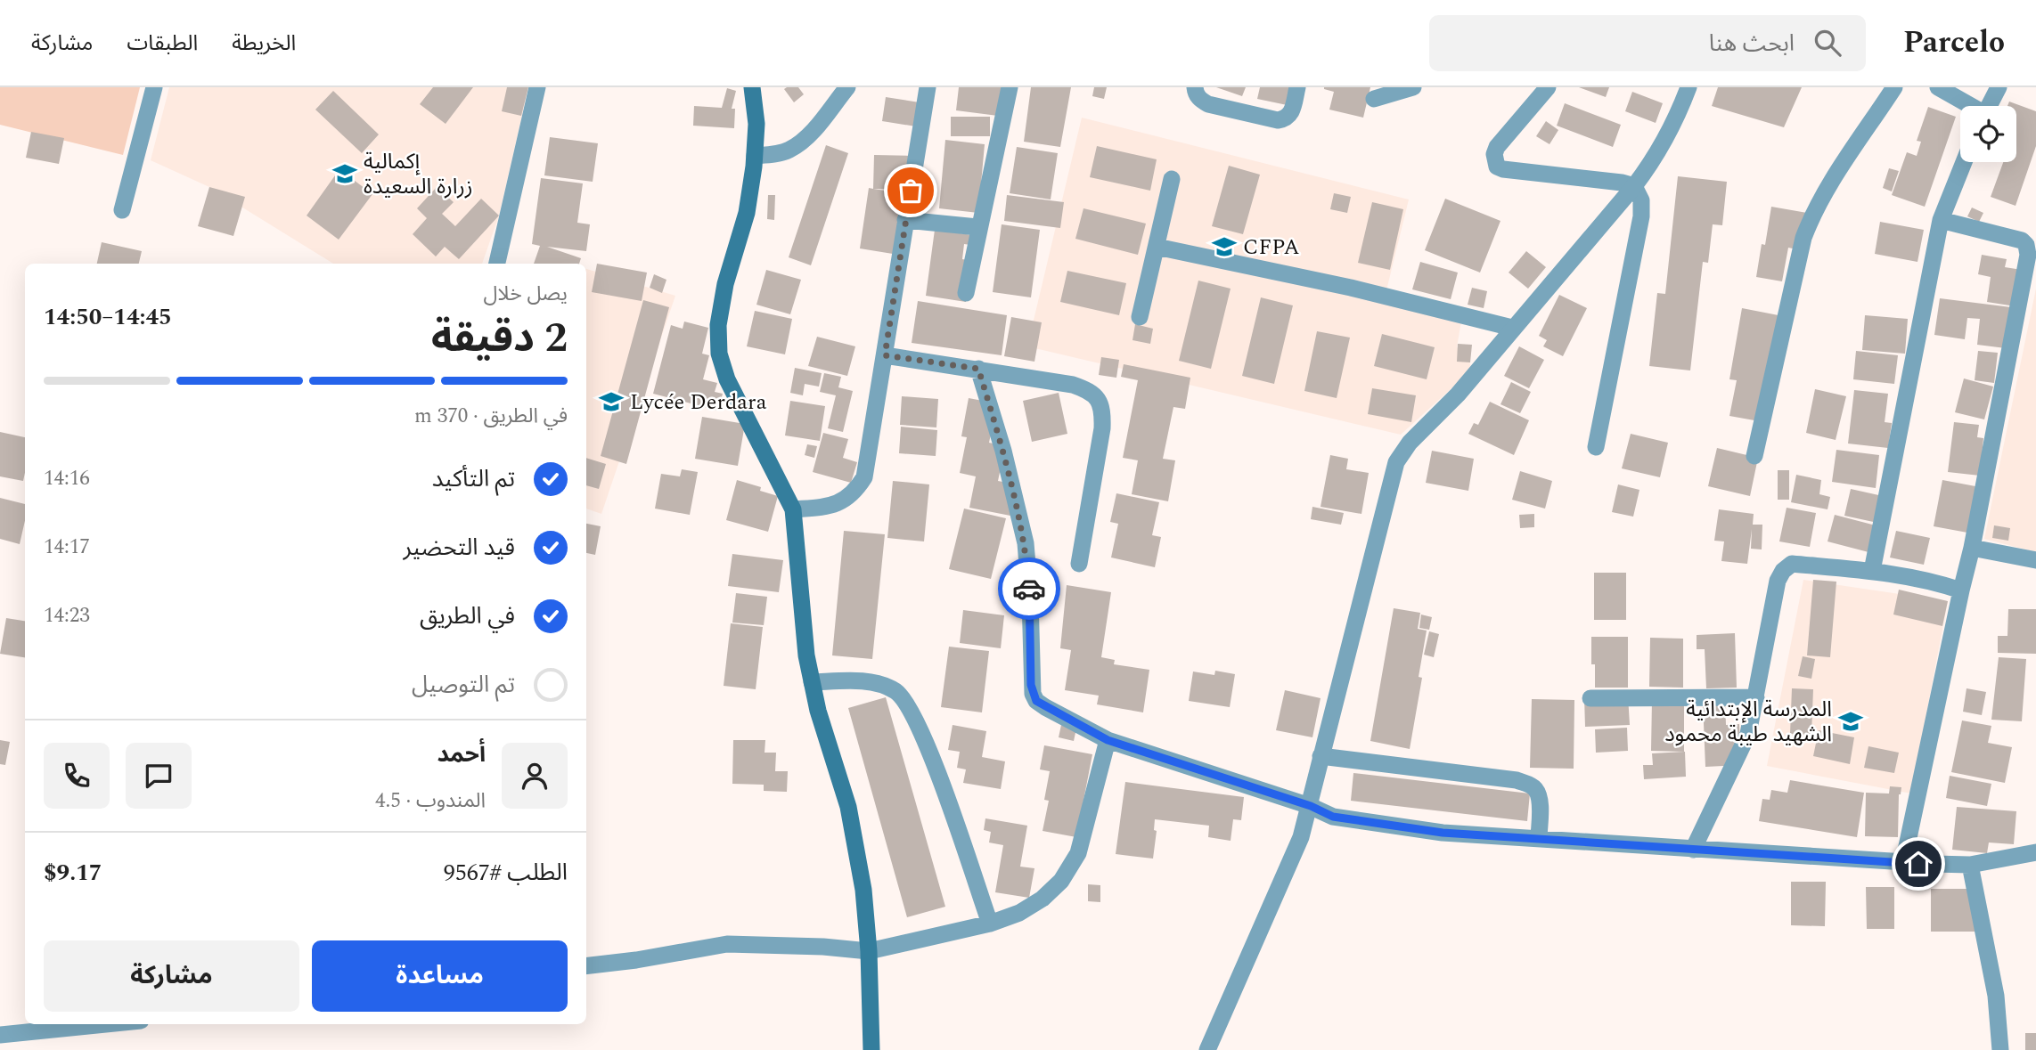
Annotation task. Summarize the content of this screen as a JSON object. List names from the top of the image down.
{
  "places": {
    "school or university": [
      "إكمالية زرارة السعيدة",
      "CFPA",
      "Lycée Derdara",
      "المدرسة الإبتدائية الشهيد طيبة محمود"
    ]
  },
  "page": {
    "header": "Parcelo",
    "search": "ابحث هنا",
    "nav": ["الخريطة", "الطبقات", "مشاركة"],
    "heading": ["2 دقيقة", "يصل خلال", "14:45–14:50"],
    "panel": [
      "أحمد",
      "المندوب · 4.5",
      "الطلب #9567",
      "$9.17"
    ],
    "bar": "في الطريق · 370 m",
    "list": [
      ["تم التأكيد", "14:16"],
      ["قيد التحضير", "14:17"],
      ["في الطريق", "14:23"],
      "تم التوصيل"
    ],
    "buttons": ["مساعدة", "مشاركة"]
  }
}
